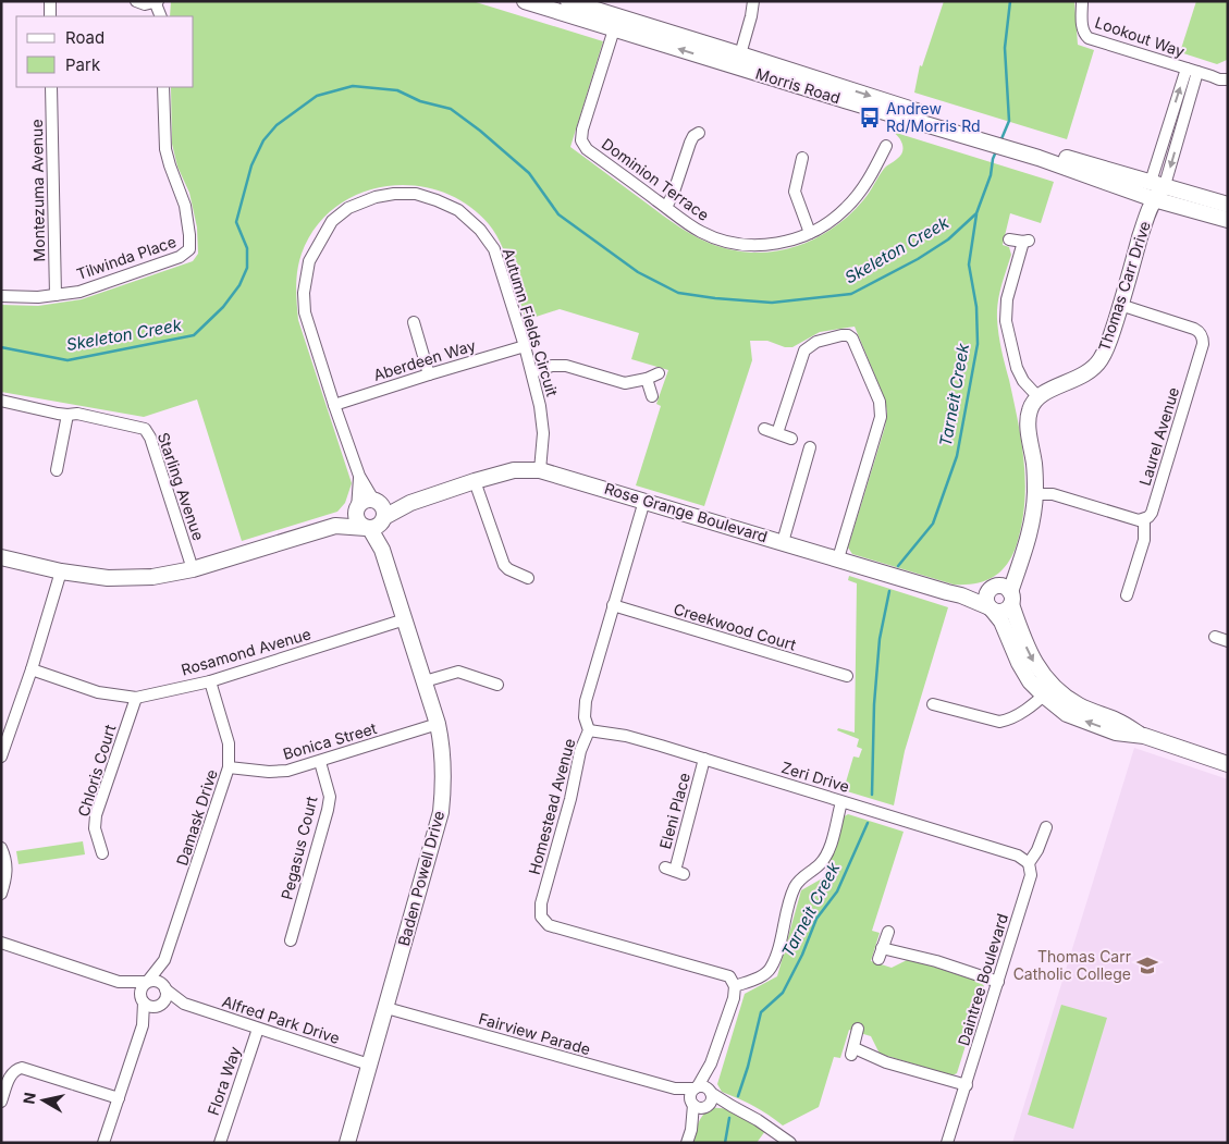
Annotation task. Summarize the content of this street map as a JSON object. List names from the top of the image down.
{
  "streets": {
    "street": [
      "Lookout Way",
      "Morris Road",
      "Dominion Terrace",
      "Montezuma Avenue",
      "Tilwinda Place",
      "Thomas Carr Drive",
      "Autumn Fields Circuit",
      "Aberdeen Way",
      "Laurel Avenue",
      "Starling Avenue",
      "Rose Grange Boulevard",
      "Creekwood Court",
      "Rosamond Avenue",
      "Bonica Street",
      "Chloris Court",
      "Zeri Drive",
      "Homestead Avenue",
      "Eleni Place",
      "Damask Drive",
      "Pegasus Court",
      "Baden Powell Drive",
      "Daintree Boulevard",
      "Alfred Park Drive",
      "Fairview Parade",
      "Flora Way"
    ]
  },
  "crossings": [
    ["Morris Road", "Dominion Terrace"],
    ["Morris Road", "Thomas Carr Drive"],
    ["Montezuma Avenue", "Tilwinda Place"],
    ["Thomas Carr Drive", "Laurel Avenue"],
    ["Autumn Fields Circuit", "Aberdeen Way"],
    ["Autumn Fields Circuit", "Rose Grange Boulevard"],
    ["Autumn Fields Circuit", "Baden Powell Drive"],
    ["Rose Grange Boulevard", "Homestead Avenue"],
    ["Rose Grange Boulevard", "Baden Powell Drive"],
    ["Creekwood Court", "Homestead Avenue"],
    ["Rosamond Avenue", "Chloris Court"],
    ["Rosamond Avenue", "Damask Drive"],
    ["Rosamond Avenue", "Baden Powell Drive"],
    ["Bonica Street", "Damask Drive"],
    ["Bonica Street", "Pegasus Court"],
    ["Bonica Street", "Baden Powell Drive"],
    ["Zeri Drive", "Homestead Avenue"],
    ["Zeri Drive", "Eleni Place"],
    ["Zeri Drive", "Daintree Boulevard"],
    ["Damask Drive", "Alfred Park Drive"],
    ["Baden Powell Drive", "Alfred Park Drive"],
    ["Baden Powell Drive", "Fairview Parade"],
    ["Alfred Park Drive", "Flora Way"]
  ],
  "water": ["Skeleton Creek", "Tarneit Creek"],
  "places": {
    "bus stop": ["Andrew Rd/Morris Rd"],
    "school or university": ["Thomas Carr Catholic College"]
  },
  "legend": ["Road", "Park"],
  "north": "left"
}
